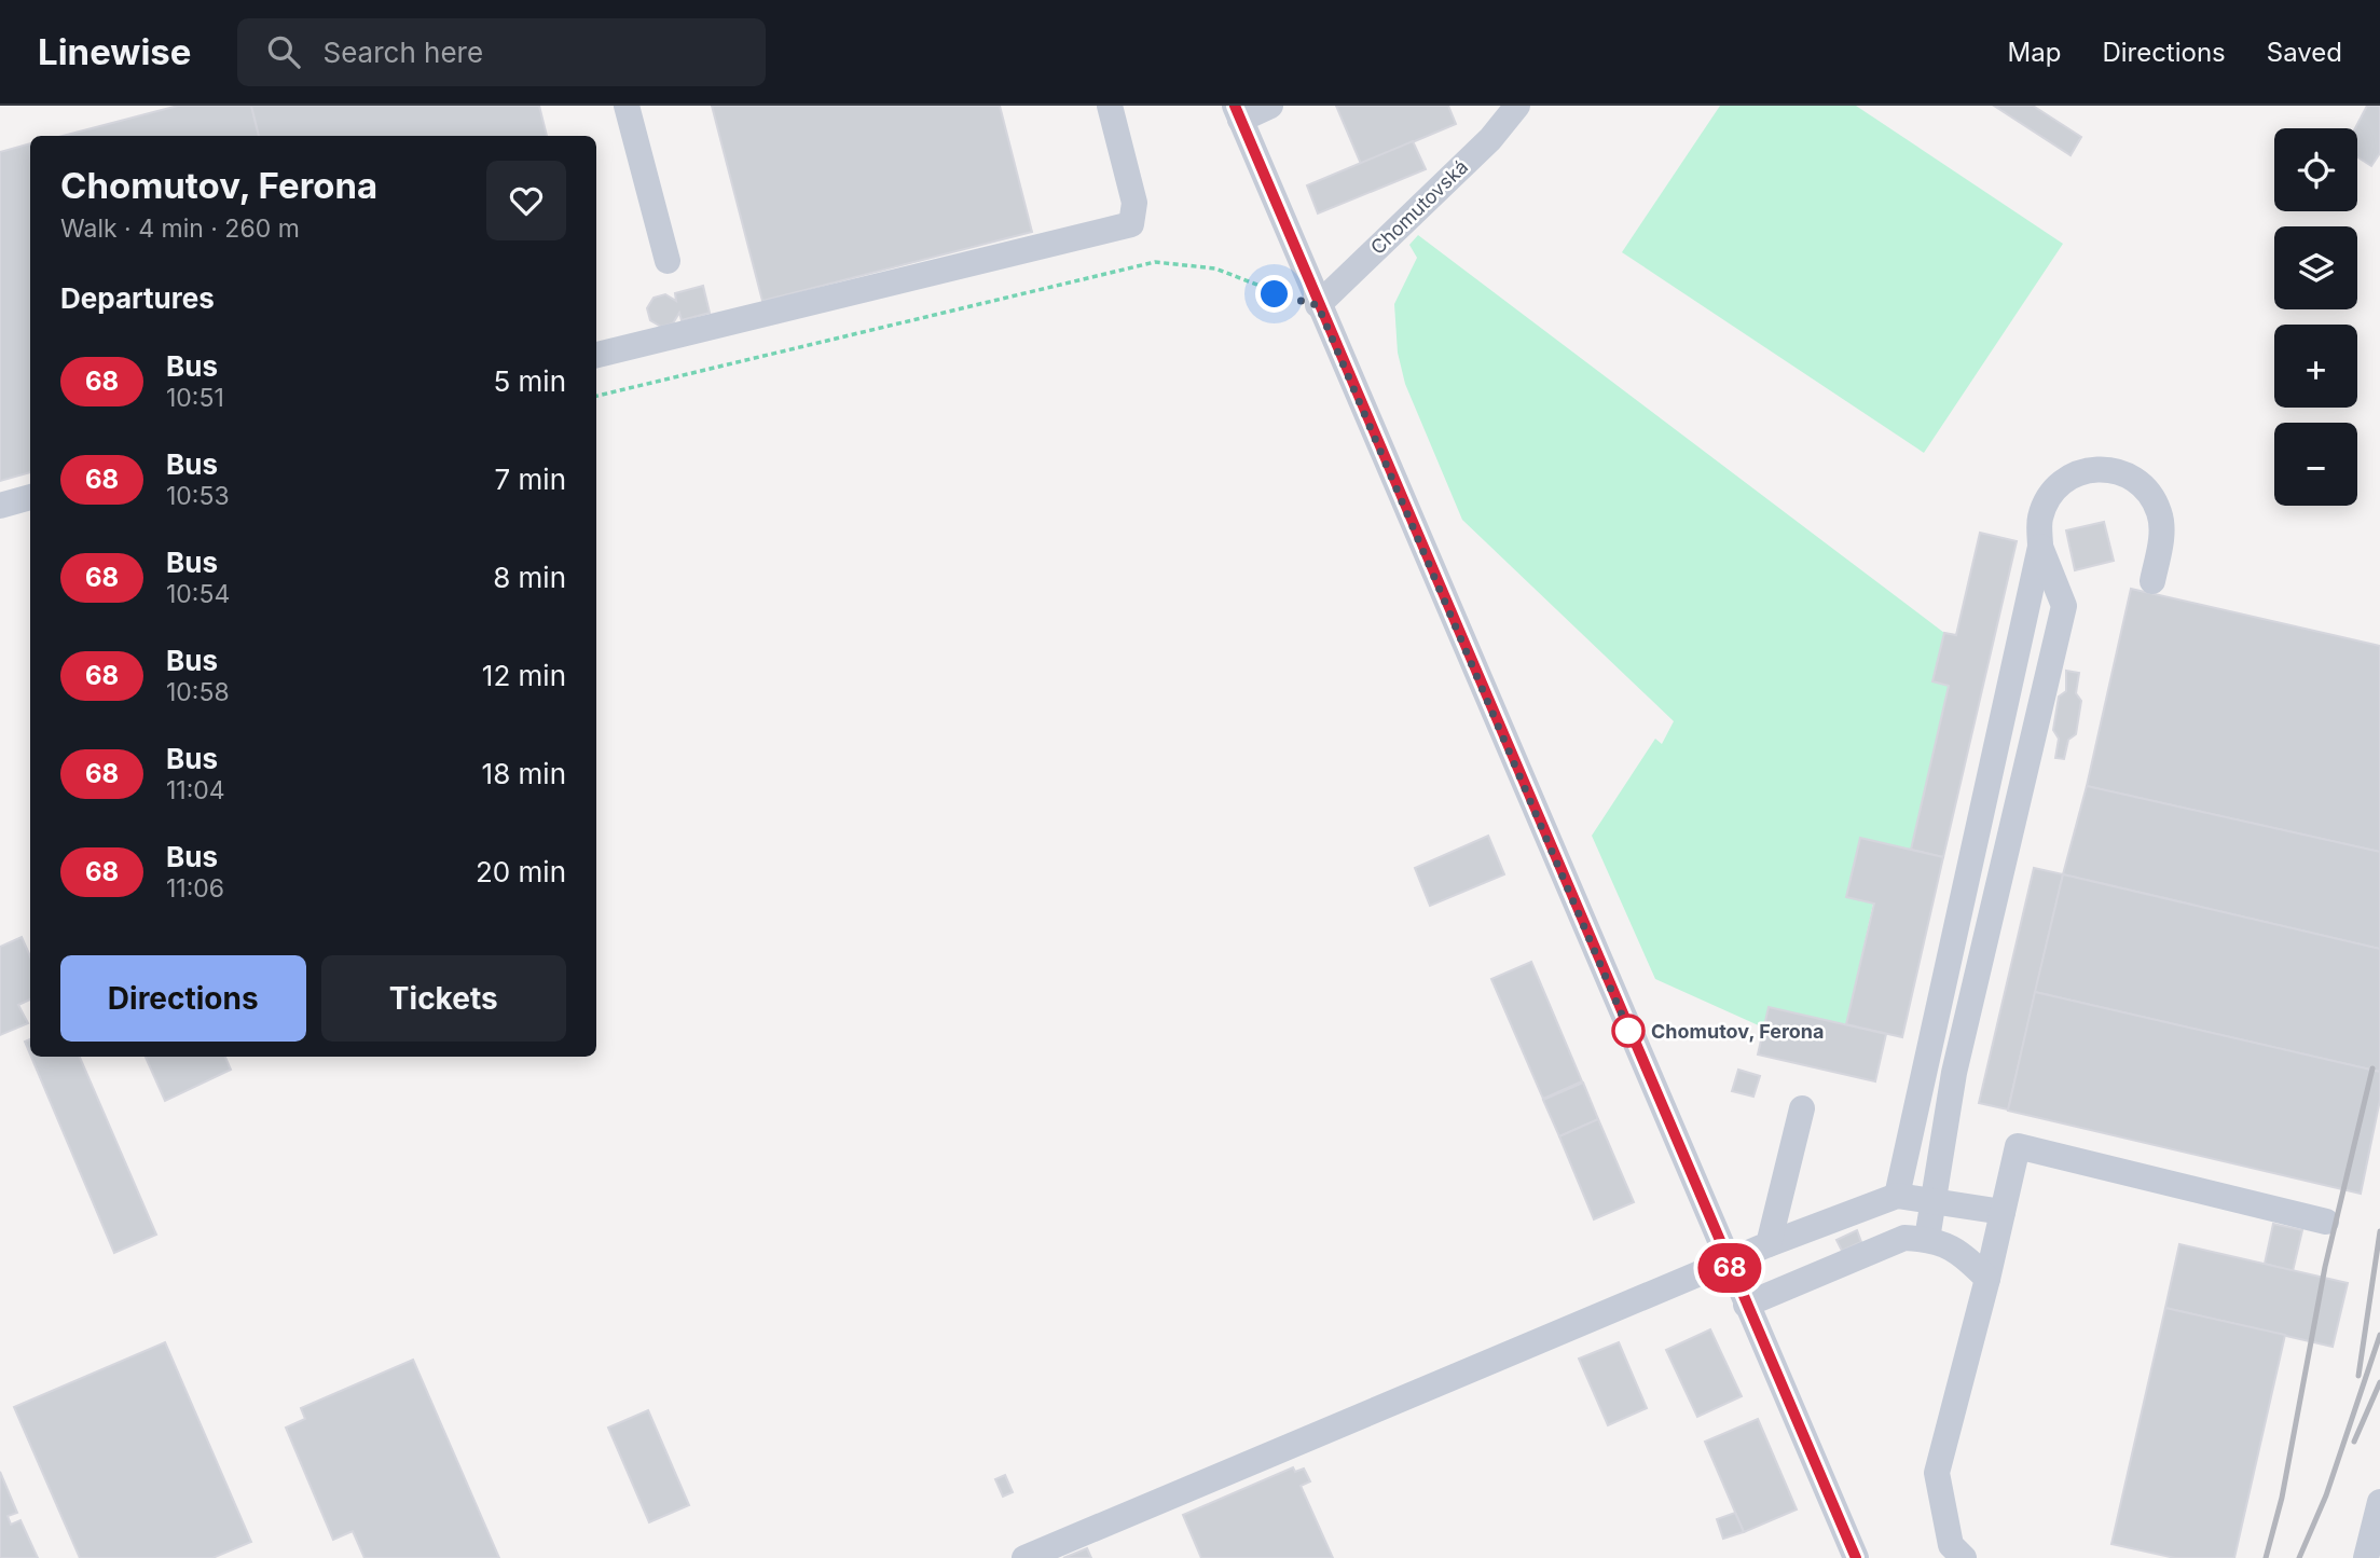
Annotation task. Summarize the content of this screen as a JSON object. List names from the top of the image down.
{
  "streets": {
    "street": ["Chomutovská"]
  },
  "places": ["Chomutov, Ferona"],
  "lines": ["bus line 68"],
  "page": {
    "header": "Linewise",
    "search": "Search here",
    "nav": ["Map", "Directions", "Saved"],
    "on_map": "68",
    "map_buttons": ["+", "−"],
    "heading": [
      ["Chomutov, Ferona", "Walk · 4 min · 260 m"],
      "Departures"
    ],
    "list": [
      {
        "mark": "68",
        "name": "Bus",
        "note": "10:51",
        "value": "5 min"
      },
      {
        "mark": "68",
        "name": "Bus",
        "note": "10:53",
        "value": "7 min"
      },
      {
        "mark": "68",
        "name": "Bus",
        "note": "10:54",
        "value": "8 min"
      },
      {
        "mark": "68",
        "name": "Bus",
        "note": "10:58",
        "value": "12 min"
      },
      {
        "mark": "68",
        "name": "Bus",
        "note": "11:04",
        "value": "18 min"
      },
      {
        "mark": "68",
        "name": "Bus",
        "note": "11:06",
        "value": "20 min"
      }
    ],
    "buttons": ["Directions", "Tickets"]
  }
}
